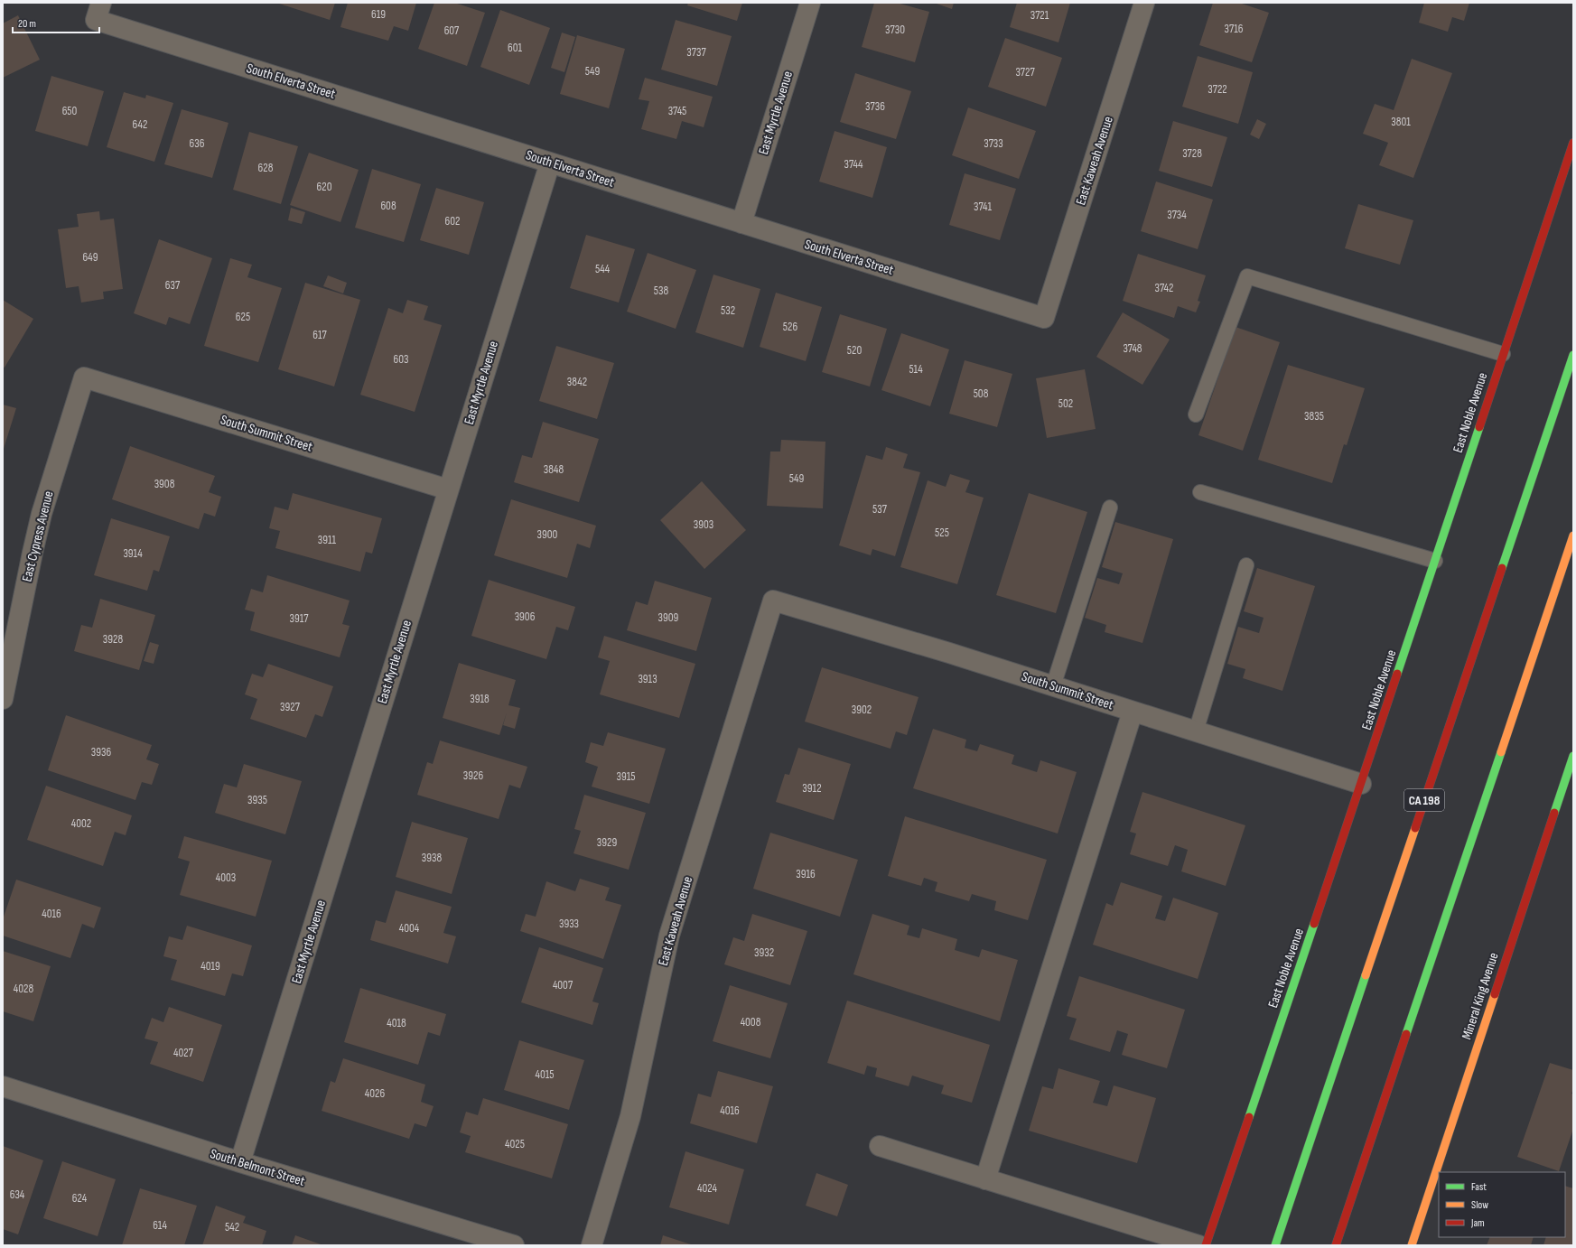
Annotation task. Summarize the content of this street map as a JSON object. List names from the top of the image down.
{
  "streets": {
    "main road": ["East Noble Avenue", "CA 198", "Mineral King Avenue"],
    "street": [
      "South Elverta Street",
      "East Myrtle Avenue",
      "East Kaweah Avenue",
      "South Summit Street",
      "East Cypress Avenue",
      "South Belmont Street"
    ]
  },
  "crossings": [
    ["South Elverta Street", "East Myrtle Avenue"],
    ["South Elverta Street", "East Kaweah Avenue"],
    ["East Myrtle Avenue", "South Summit Street"],
    ["East Myrtle Avenue", "South Belmont Street"],
    ["East Kaweah Avenue", "South Summit Street"],
    ["East Noble Avenue", "South Summit Street"],
    ["South Summit Street", "East Cypress Avenue"]
  ],
  "house_numbers": [
    "619",
    "3721",
    "3716",
    "3730",
    "607",
    "601",
    "3737",
    "549",
    "3727",
    "3722",
    "3736",
    "650",
    "3745",
    "3801",
    "642",
    "636",
    "3733",
    "3728",
    "3744",
    "628",
    "620",
    "608",
    "3741",
    "3734",
    "602",
    "649",
    "544",
    "637",
    "3742",
    "538",
    "532",
    "625",
    "526",
    "617",
    "3748",
    "520",
    "603",
    "514",
    "3842",
    "508",
    "502",
    "3835",
    "3848",
    "549",
    "3908",
    "537",
    "3903",
    "525",
    "3900",
    "3911",
    "3914",
    "3906",
    "3909",
    "3917",
    "3928",
    "3913",
    "3918",
    "3927",
    "3902",
    "3936",
    "3926",
    "3915",
    "3912",
    "3935",
    "4002",
    "3929",
    "3938",
    "3916",
    "4003",
    "4016",
    "3933",
    "4004",
    "3932",
    "4019",
    "4007",
    "4028",
    "4008",
    "4018",
    "4027",
    "4015",
    "4026",
    "4016",
    "4025",
    "4024",
    "634",
    "624",
    "614",
    "542"
  ],
  "legend": ["Fast", "Slow", "Jam"],
  "scale_bar": "20 m"
}
